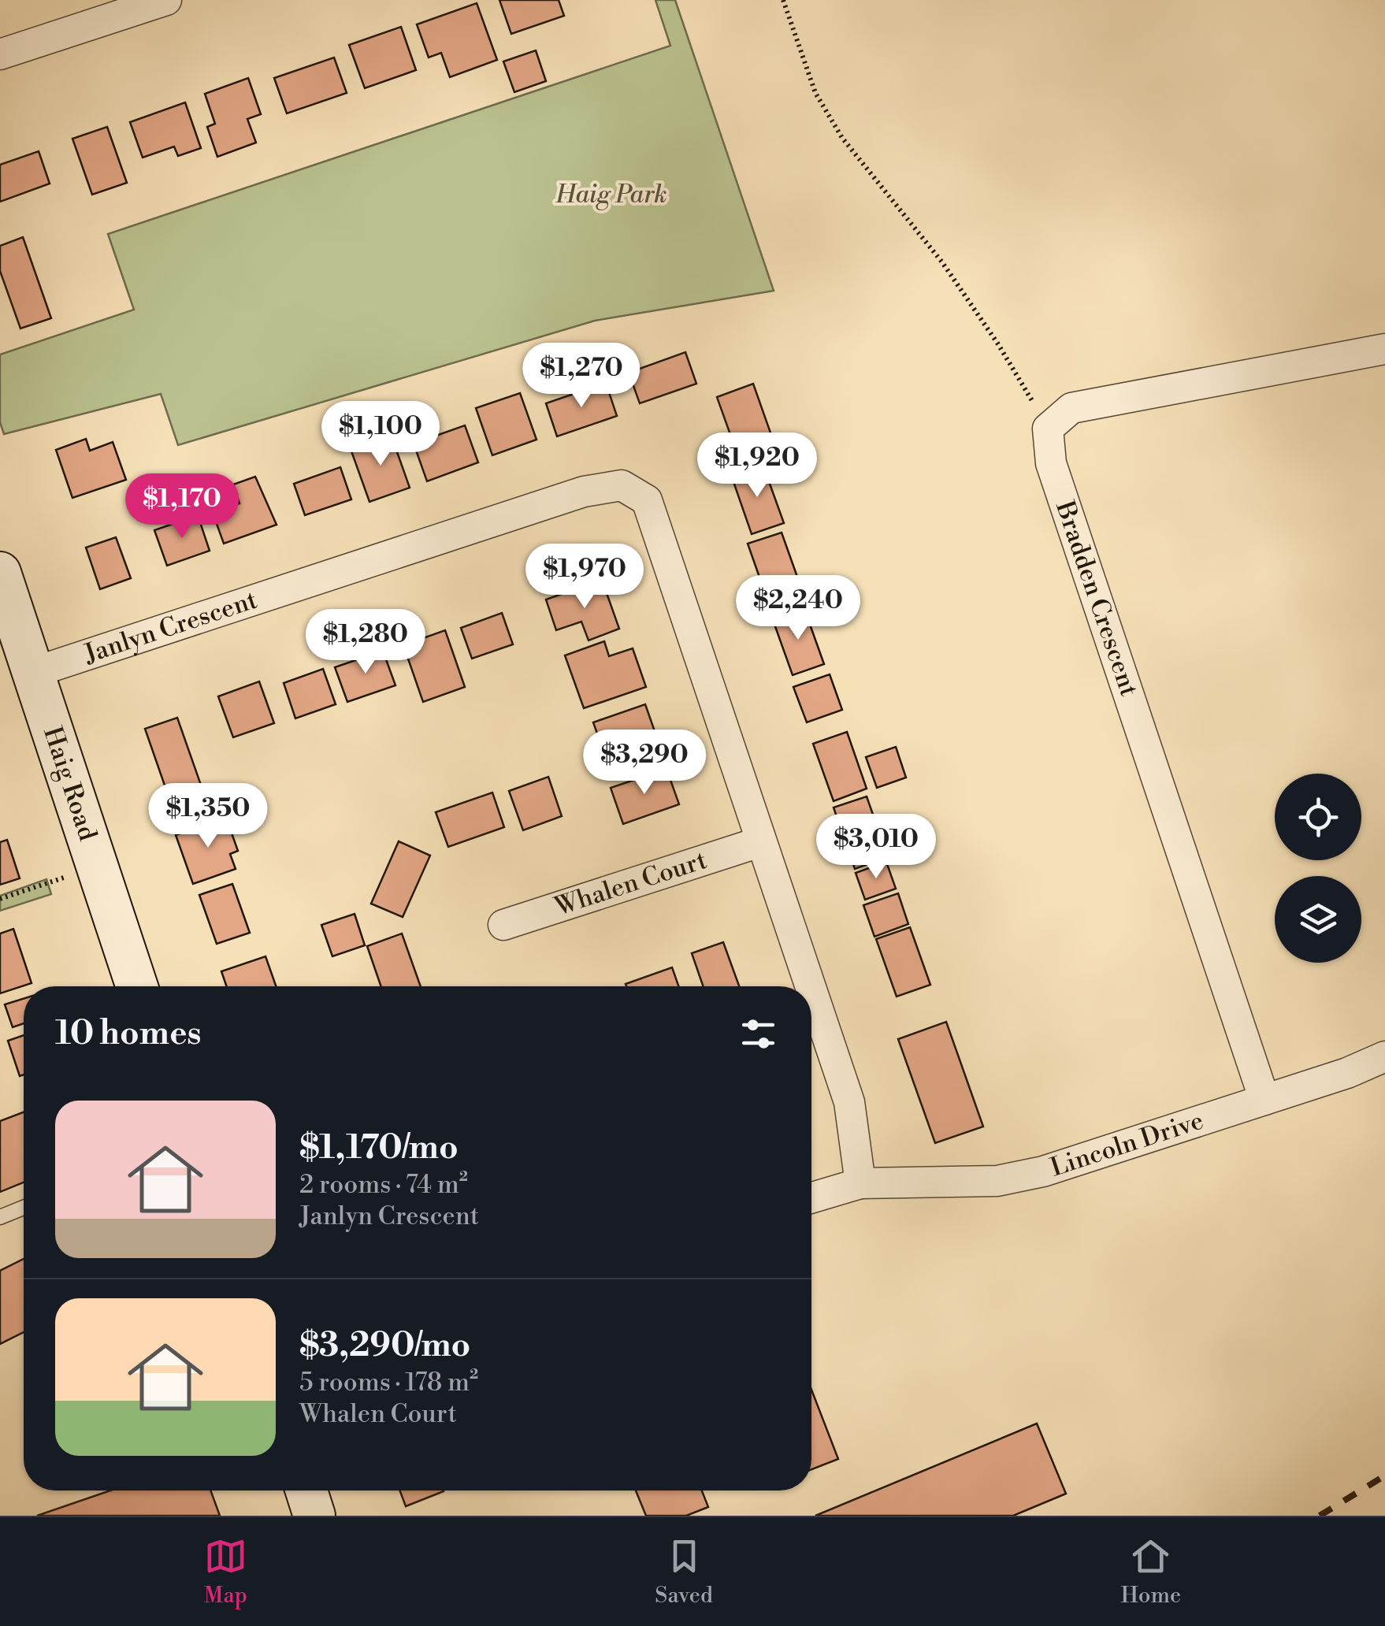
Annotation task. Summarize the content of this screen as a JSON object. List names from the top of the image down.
{
  "streets": {
    "street": [
      "Bradden Crescent",
      "Janlyn Crescent",
      "Haig Road",
      "Whalen Court",
      "Lincoln Drive"
    ]
  },
  "crossings": [
    ["Bradden Crescent", "Lincoln Drive"],
    ["Janlyn Crescent", "Haig Road"],
    ["Janlyn Crescent", "Whalen Court"],
    ["Janlyn Crescent", "Lincoln Drive"]
  ],
  "parks": ["Haig Park"],
  "page": {
    "price": [
      "$1,270",
      "$1,100",
      "$1,920",
      "$1,170",
      "$1,970",
      "$2,240",
      "$1,280",
      "$3,290",
      "$1,350",
      "$3,010"
    ],
    "heading": "10 homes",
    "list": [
      {
        "name": "$1,170/mo",
        "note": "2 rooms · 74 m² · Janlyn Crescent"
      },
      {
        "name": "$3,290/mo",
        "note": "5 rooms · 178 m² · Whalen Court"
      }
    ],
    "tabs": ["Map", "Saved", "Home"]
  }
}
